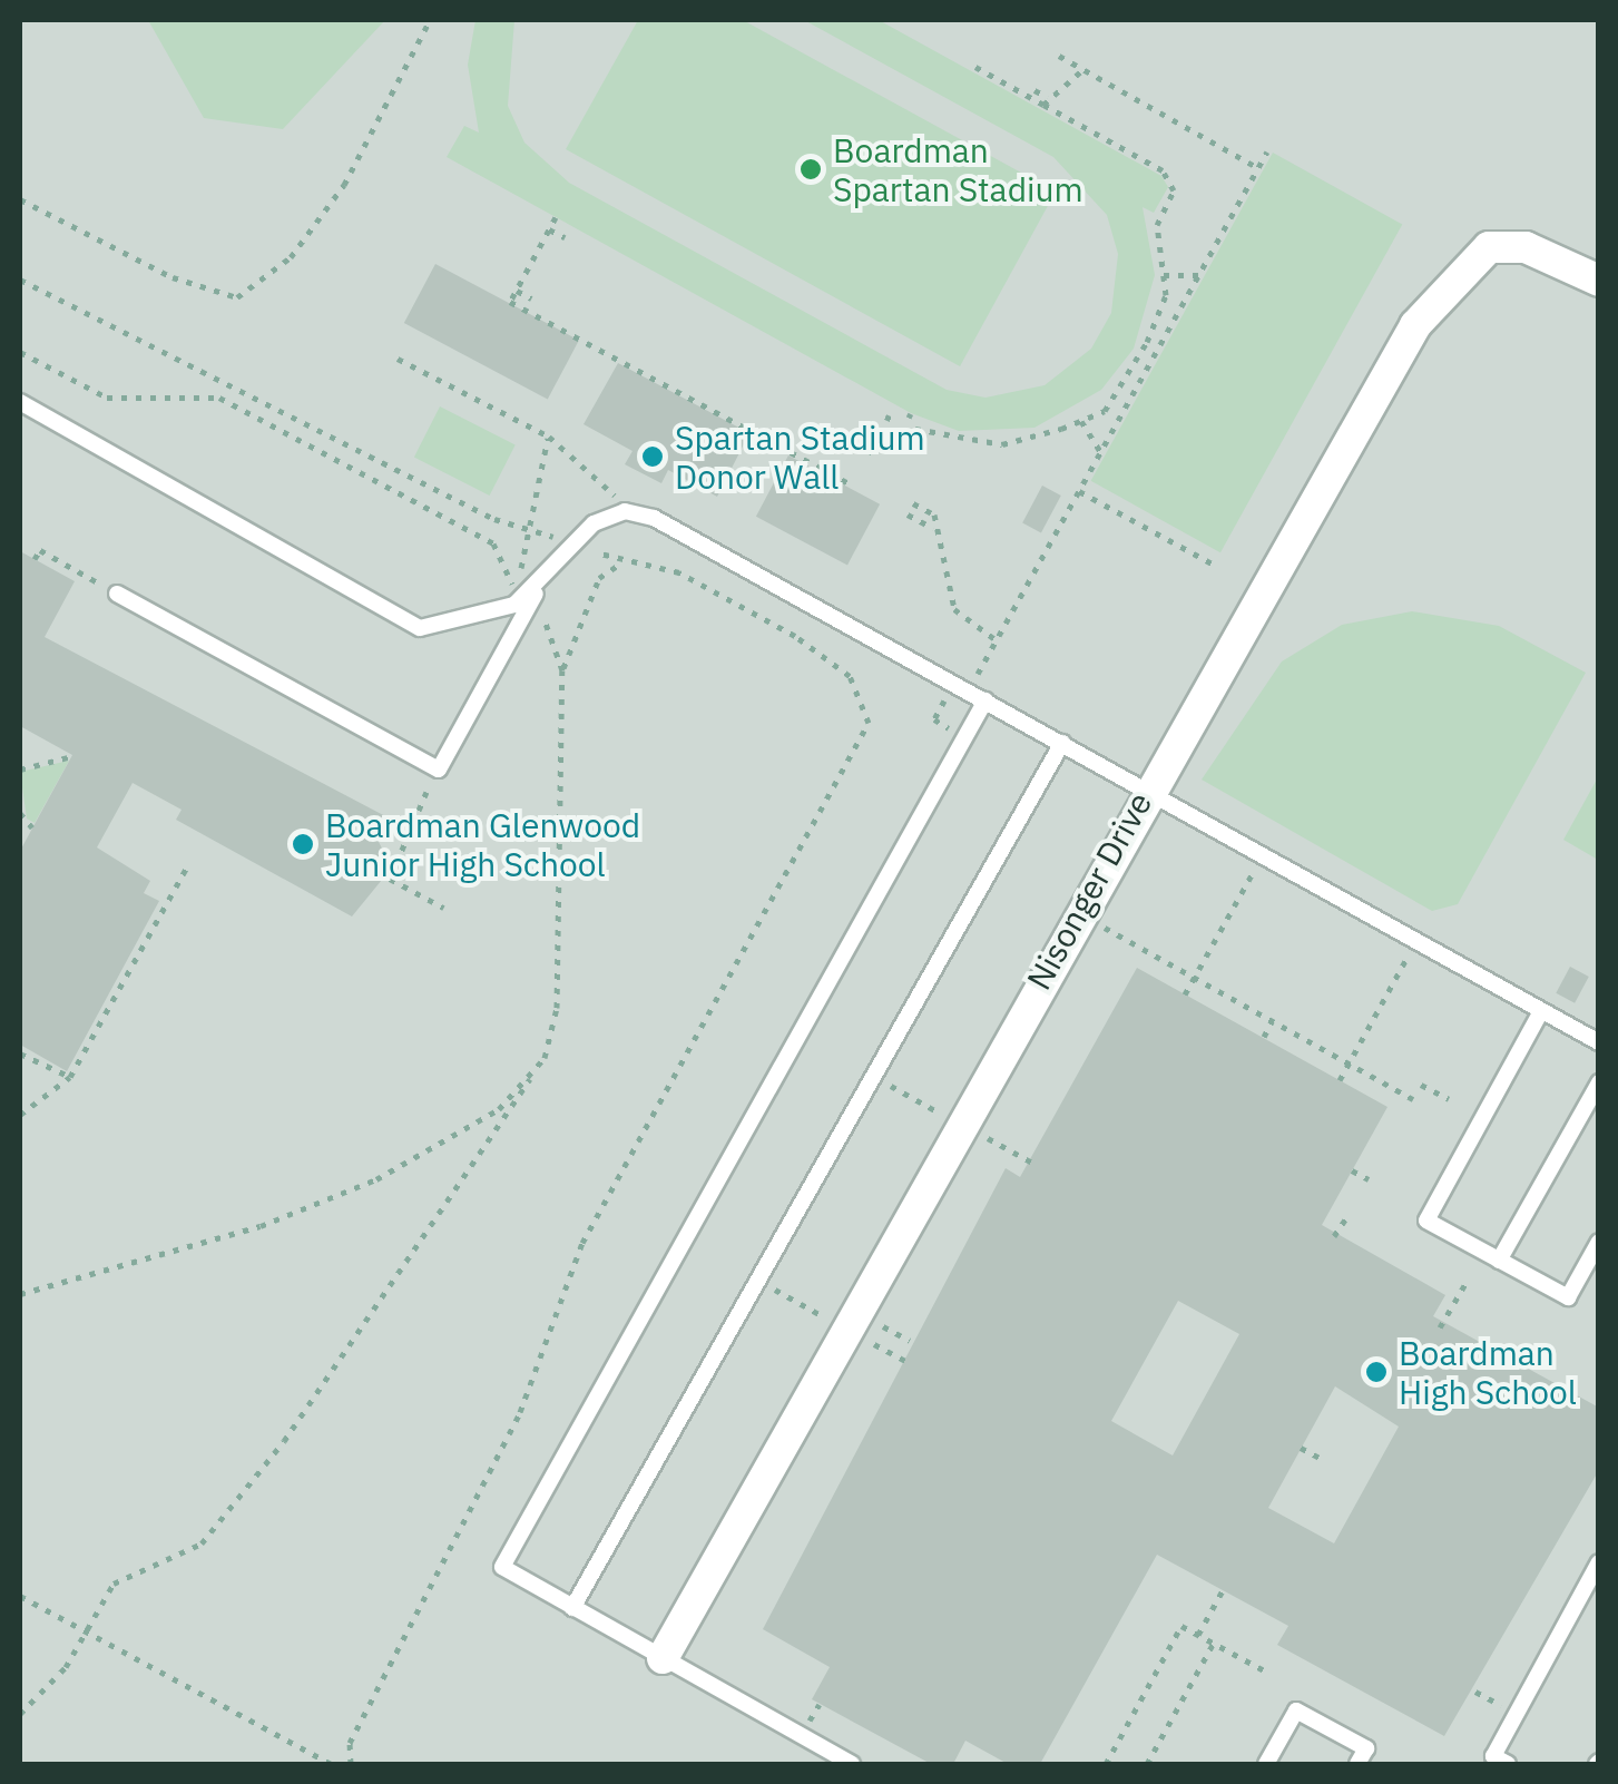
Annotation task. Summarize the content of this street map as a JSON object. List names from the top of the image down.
{
  "streets": {
    "street": ["Nisonger Drive"]
  },
  "places": [
    "Boardman Spartan Stadium",
    "Spartan Stadium Donor Wall",
    "Boardman Glenwood Junior High School",
    "Boardman High School"
  ]
}
